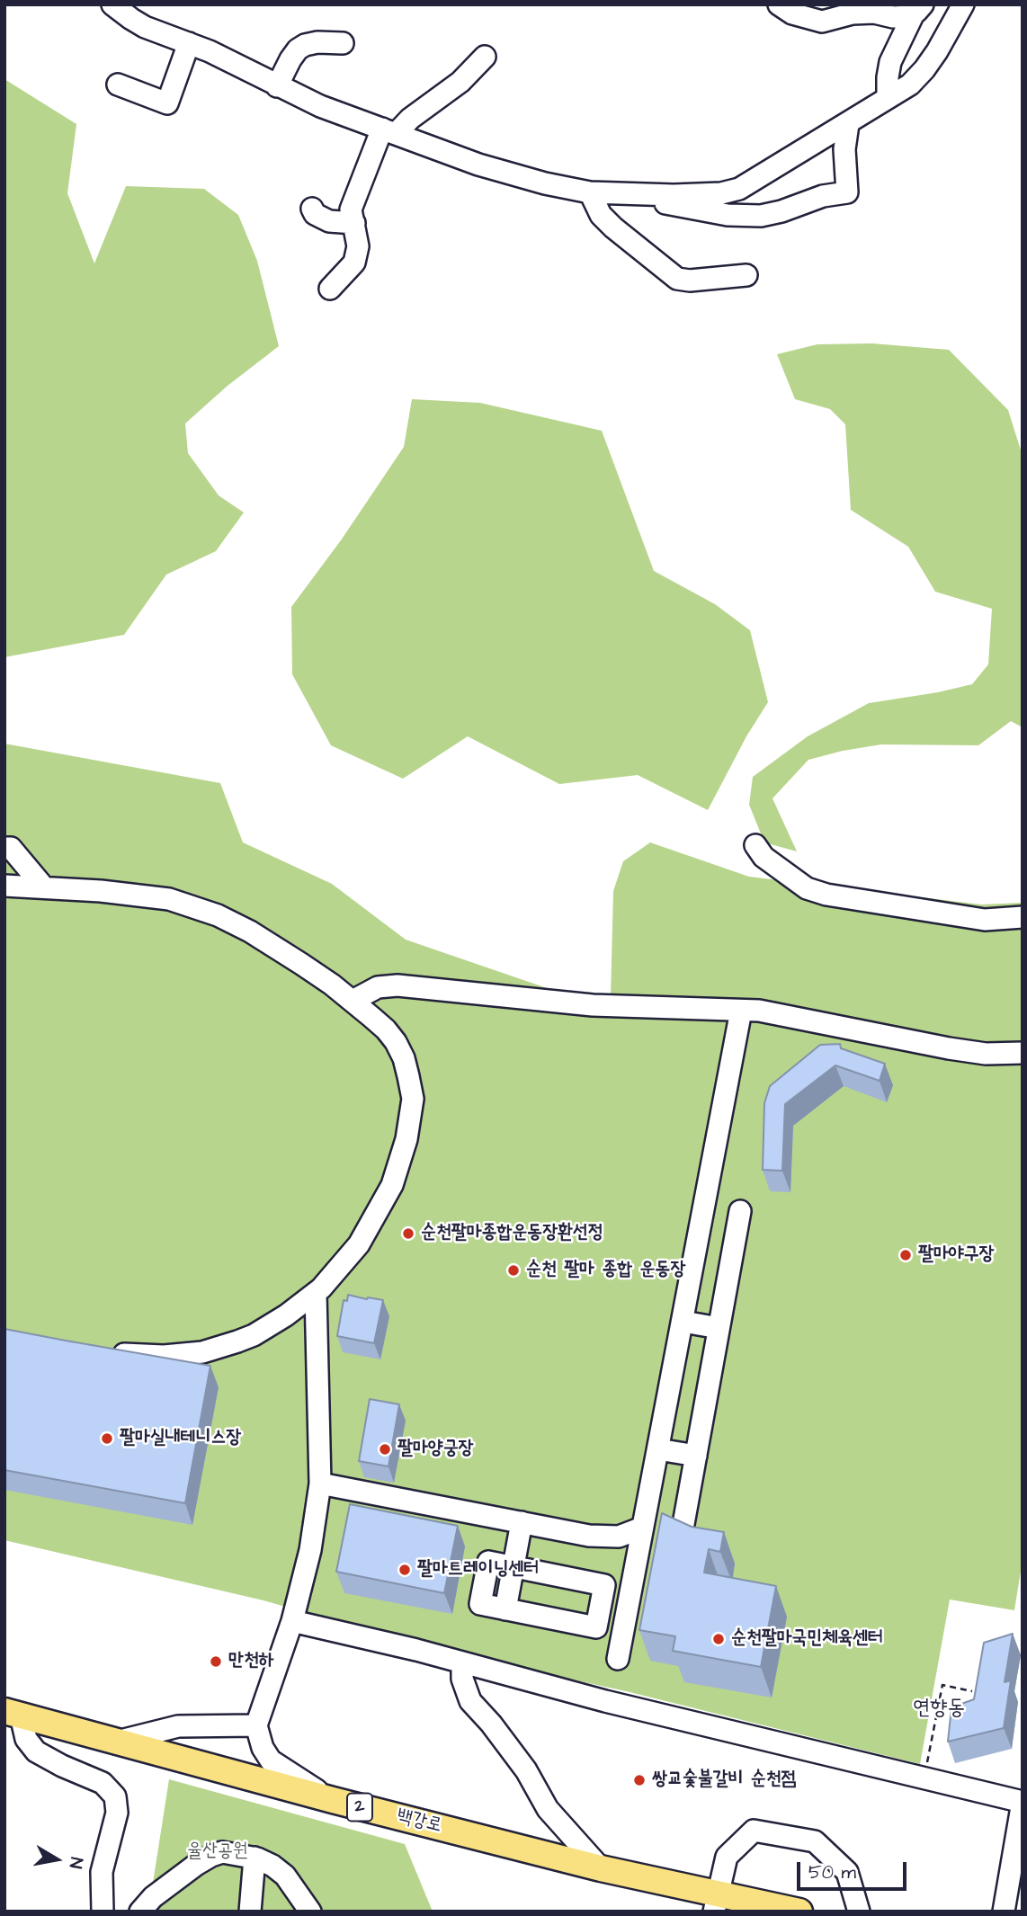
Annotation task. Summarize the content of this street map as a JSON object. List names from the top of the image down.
{
  "streets": {
    "main road": ["2", "백강로"]
  },
  "districts": ["연향동"],
  "parks": ["율산공원"],
  "places": [
    "순천팔마종합운동장환선정",
    "팔마야구장",
    "순천 팔마 종합 운동장",
    "팔마실내테니스장",
    "팔마양궁장",
    "팔마트레이닝센터",
    "순천팔마국민체육센터",
    "만천하",
    "쌍교숯불갈비 순천점"
  ],
  "scale_bar": "50 m",
  "north": "right"
}
